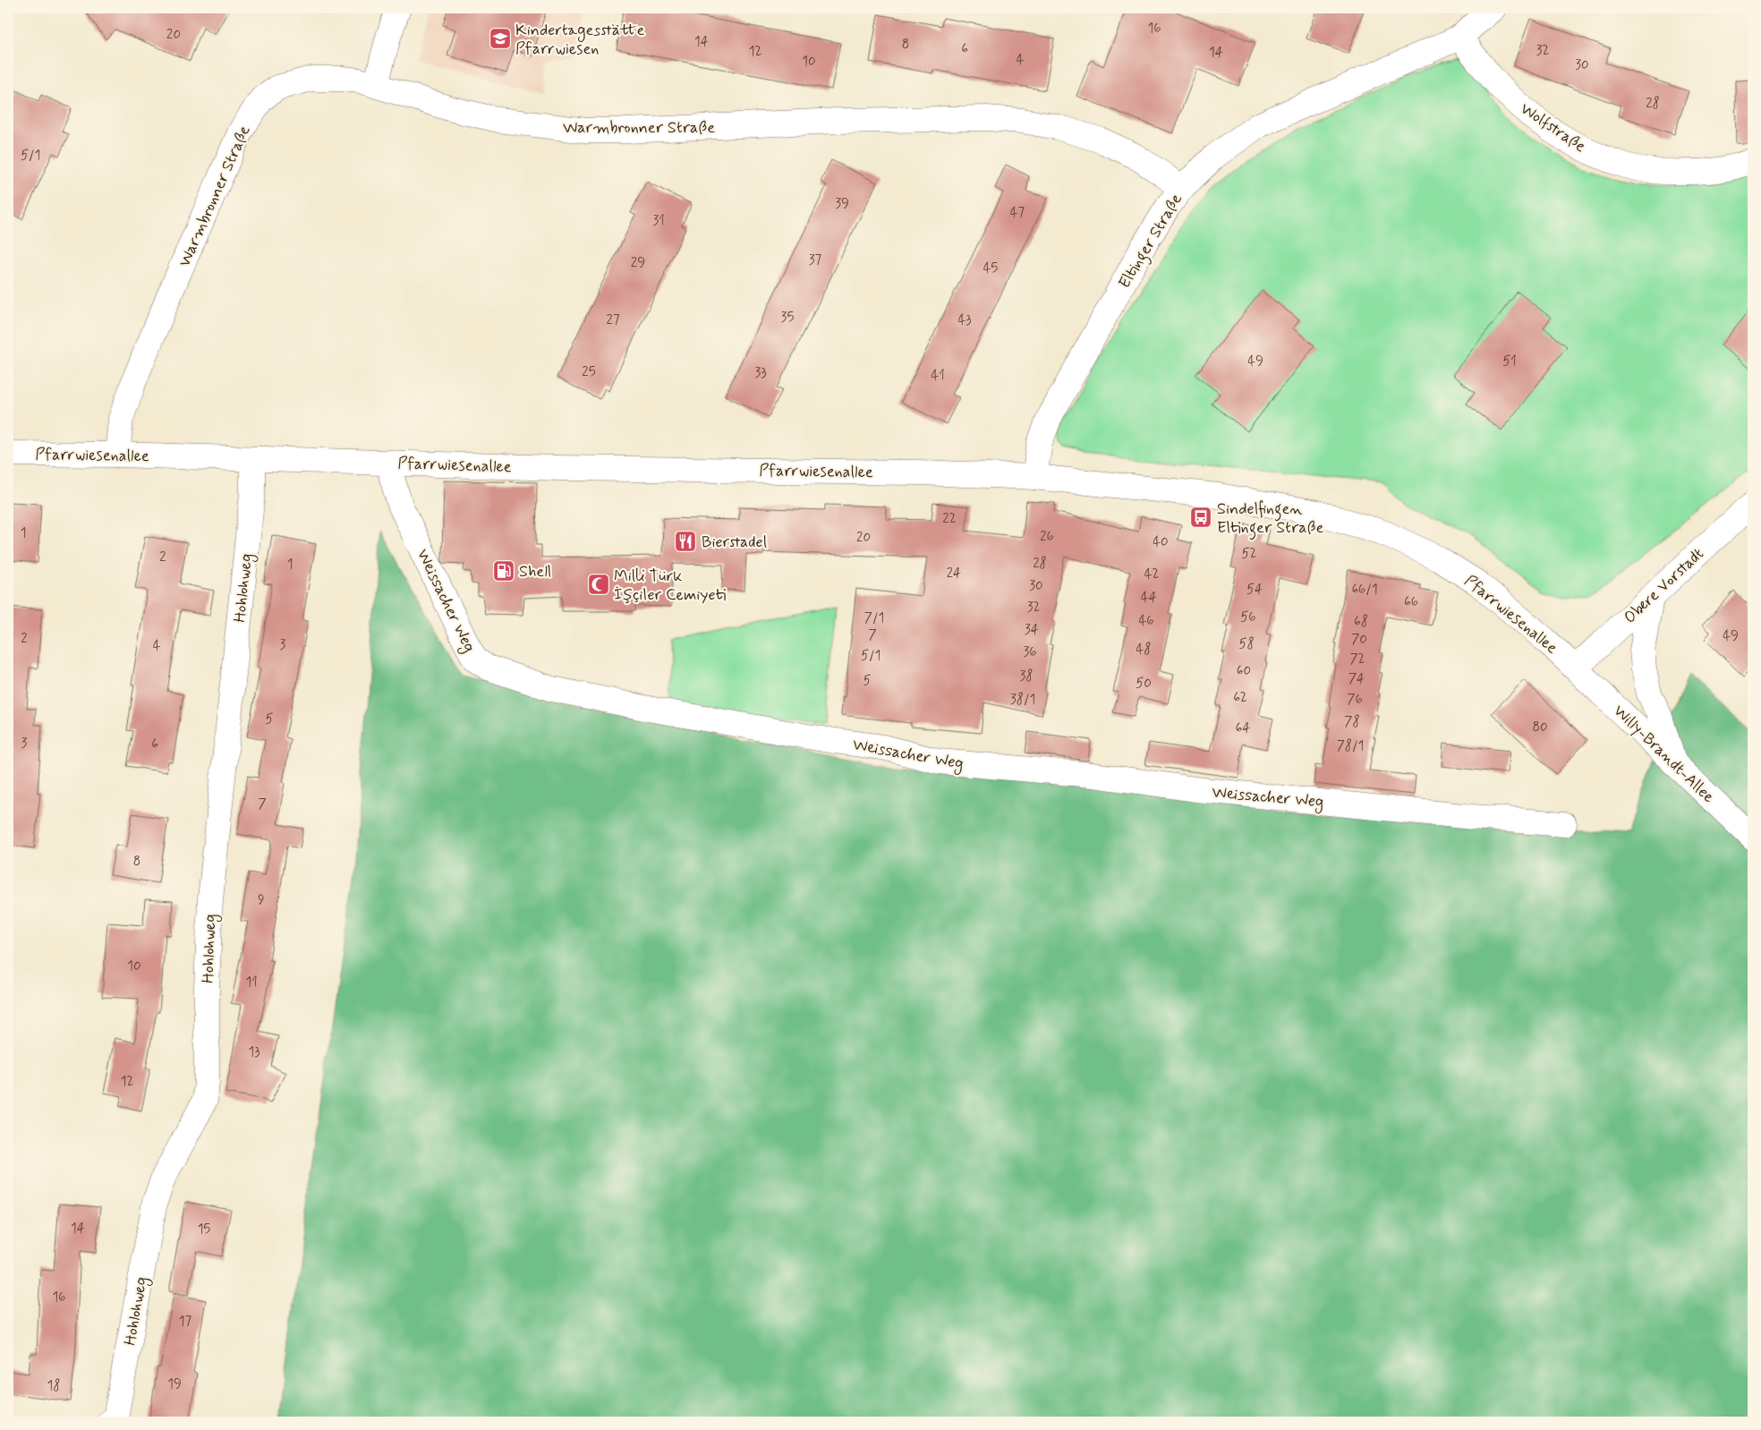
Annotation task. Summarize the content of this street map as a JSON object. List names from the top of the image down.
{
  "streets": {
    "street": [
      "Warmbronner Straße",
      "Wolfstraße",
      "Eltinger Straße",
      "Pfarrwiesenallee",
      "Obere Vorstadt",
      "Hohlohweg",
      "Weissacher Weg",
      "Willy-Brandt-Allee"
    ]
  },
  "crossings": [
    ["Warmbronner Straße", "Eltinger Straße"],
    ["Warmbronner Straße", "Pfarrwiesenallee"],
    ["Wolfstraße", "Eltinger Straße"],
    ["Eltinger Straße", "Pfarrwiesenallee"],
    ["Pfarrwiesenallee", "Obere Vorstadt"],
    ["Pfarrwiesenallee", "Hohlohweg"],
    ["Pfarrwiesenallee", "Weissacher Weg"],
    ["Pfarrwiesenallee", "Willy-Brandt-Allee"],
    ["Obere Vorstadt", "Willy-Brandt-Allee"]
  ],
  "places": {
    "school or university": ["Kindertagesstätte Pfarrwiesen"],
    "bus stop": ["Sindelfingen Eltinger Straße"],
    "restaurant": ["Bierstadel"],
    "fuel station": ["Shell"],
    "mosque": ["Milli Türk İşçiler Cemiyeti"]
  },
  "house_numbers": [
    "16",
    "20",
    "14",
    "8",
    "6",
    "32",
    "12",
    "14",
    "4",
    "10",
    "30",
    "28",
    "5/1",
    "39",
    "47",
    "31",
    "37",
    "29",
    "45",
    "35",
    "27",
    "43",
    "49",
    "51",
    "25",
    "33",
    "41",
    "22",
    "1",
    "26",
    "20",
    "40",
    "52",
    "2",
    "28",
    "1",
    "24",
    "42",
    "30",
    "54",
    "66/1",
    "44",
    "66",
    "32",
    "56",
    "7/1",
    "46",
    "68",
    "34",
    "7",
    "49",
    "2",
    "70",
    "58",
    "3",
    "4",
    "48",
    "36",
    "5/1",
    "72",
    "60",
    "38",
    "74",
    "5",
    "50",
    "62",
    "38/1",
    "76",
    "5",
    "78",
    "80",
    "64",
    "3",
    "6",
    "78/1",
    "7",
    "8",
    "9",
    "10",
    "11",
    "13",
    "12",
    "14",
    "15",
    "16",
    "17",
    "19",
    "18"
  ]
}
